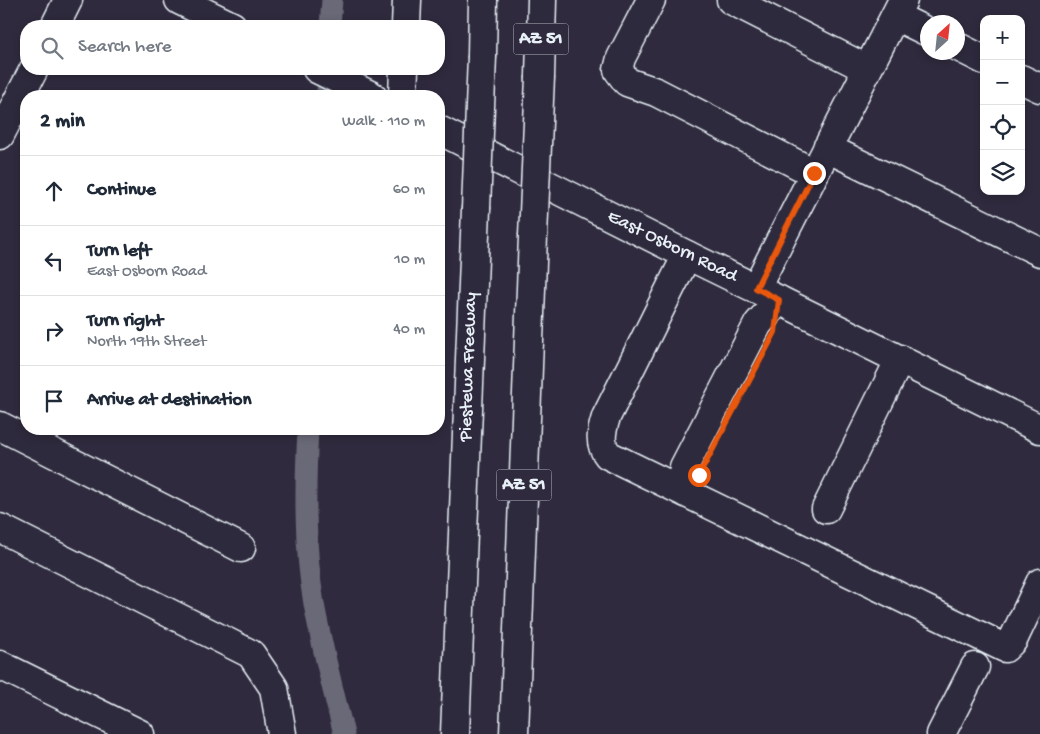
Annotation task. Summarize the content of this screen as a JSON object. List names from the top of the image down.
{
  "streets": {
    "main road": ["AZ 51", "East Osborn Road", "Piestewa Freeway"]
  },
  "north": "top right",
  "page": {
    "map_buttons": ["+", "−"],
    "search": "Search here",
    "heading": ["2 min", "Walk · 110 m"],
    "list": [
      ["Continue", "60 m"],
      ["Turn left", "East Osborn Road", "10 m"],
      ["Turn right", "North 19th Street", "40 m"],
      "Arrive at destination"
    ]
  }
}
